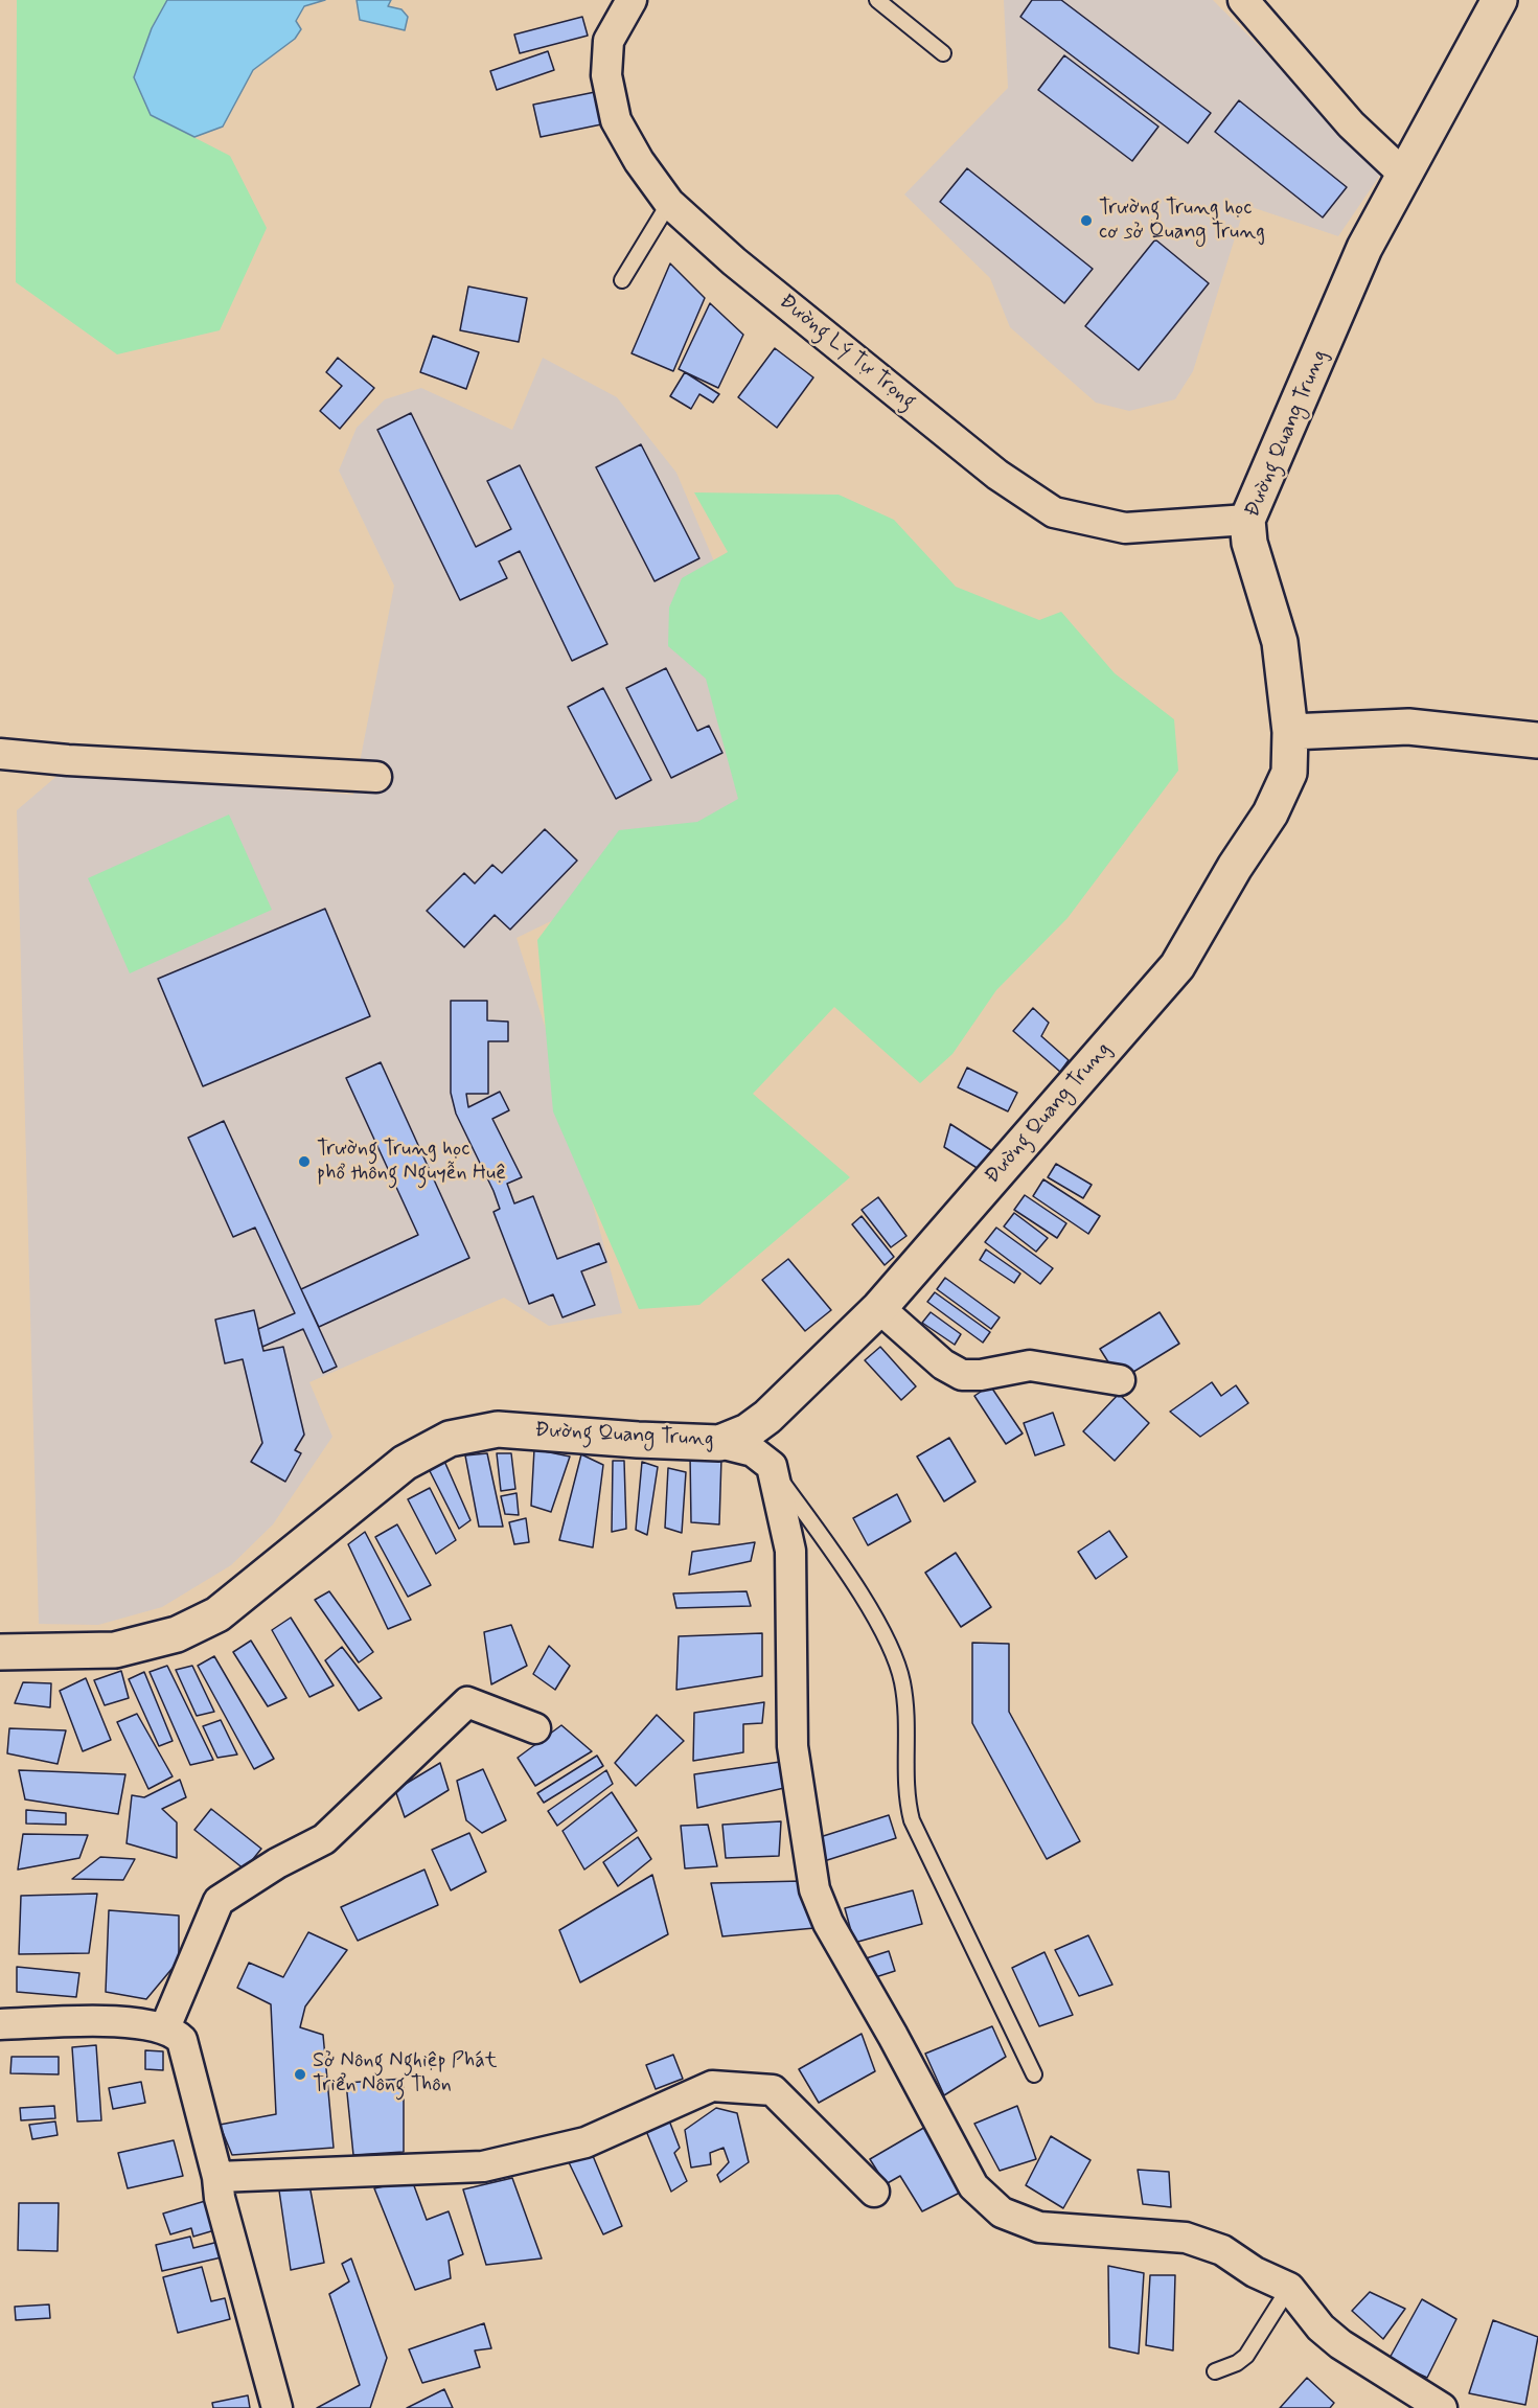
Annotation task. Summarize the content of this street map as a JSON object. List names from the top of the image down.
{
  "streets": {
    "street": ["Đường Lý Tự Trọng", "Đường Quang Trung"]
  },
  "crossings": [
    ["Đường Lý Tự Trọng", "Đường Quang Trung"]
  ],
  "places": ["Trường Trung học cơ sở Quang Trung", "Trường Trung học phổ thông Nguyễn Huệ", "Sở Nông Nghiệp Phát Triển Nông Thôn"]
}
